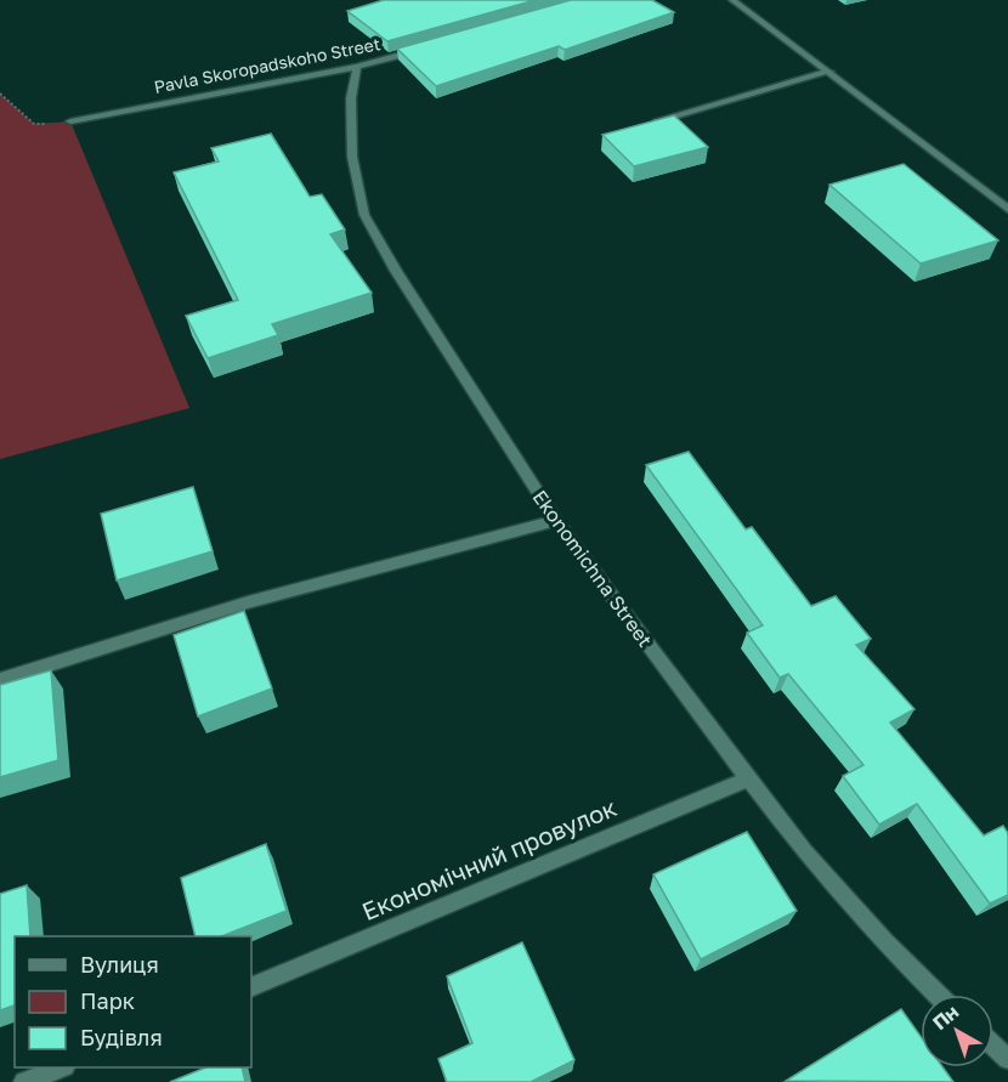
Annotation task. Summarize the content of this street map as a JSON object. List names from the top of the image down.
{
  "streets": {
    "street": ["Pavla Skoropadskoho Street", "Ekonomichna Street", "Економічний провулок"]
  },
  "crossings": [
    ["Pavla Skoropadskoho Street", "Ekonomichna Street"],
    ["Ekonomichna Street", "Економічний провулок"]
  ],
  "legend": ["Вулиця", "Парк", "Будівля"],
  "north": "top left"
}
